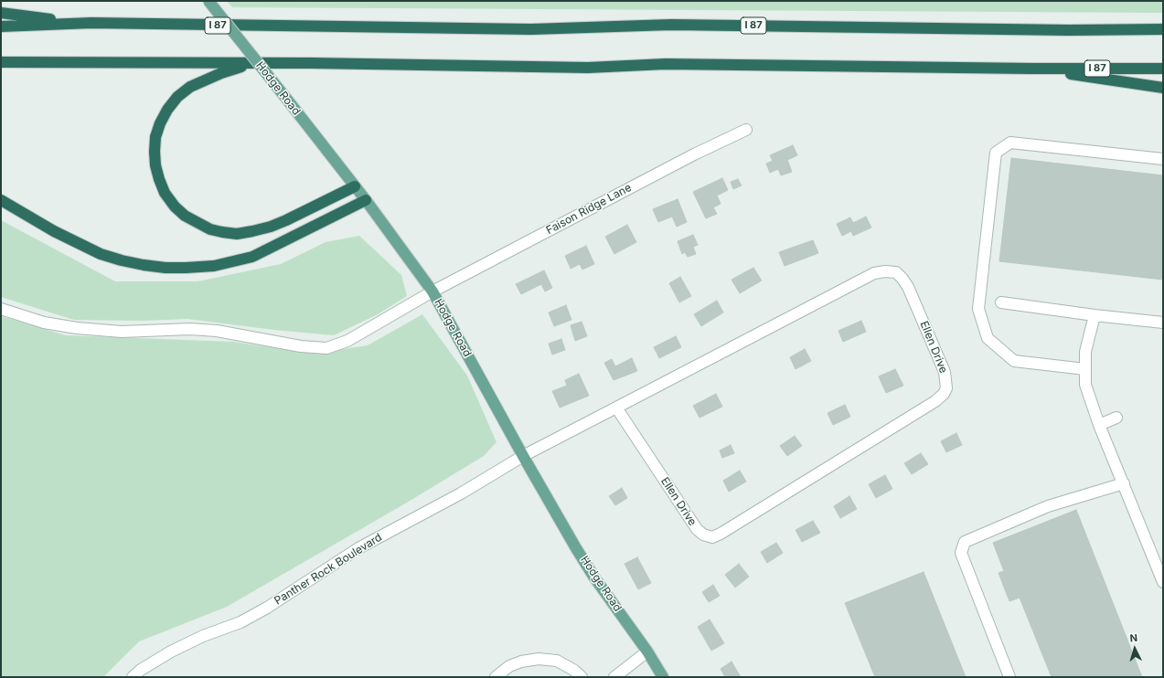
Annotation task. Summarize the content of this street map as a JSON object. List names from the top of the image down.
{
  "streets": {
    "highway": ["I 87"],
    "main road": ["Hodge Road"],
    "street": ["Faison Ridge Lane", "Ellen Drive", "Panther Rock Boulevard"]
  },
  "crossings": [
    ["Hodge Road", "Faison Ridge Lane"],
    ["Hodge Road", "Ellen Drive"],
    ["Hodge Road", "Panther Rock Boulevard"],
    ["Ellen Drive", "Panther Rock Boulevard"]
  ],
  "north": "top"
}
